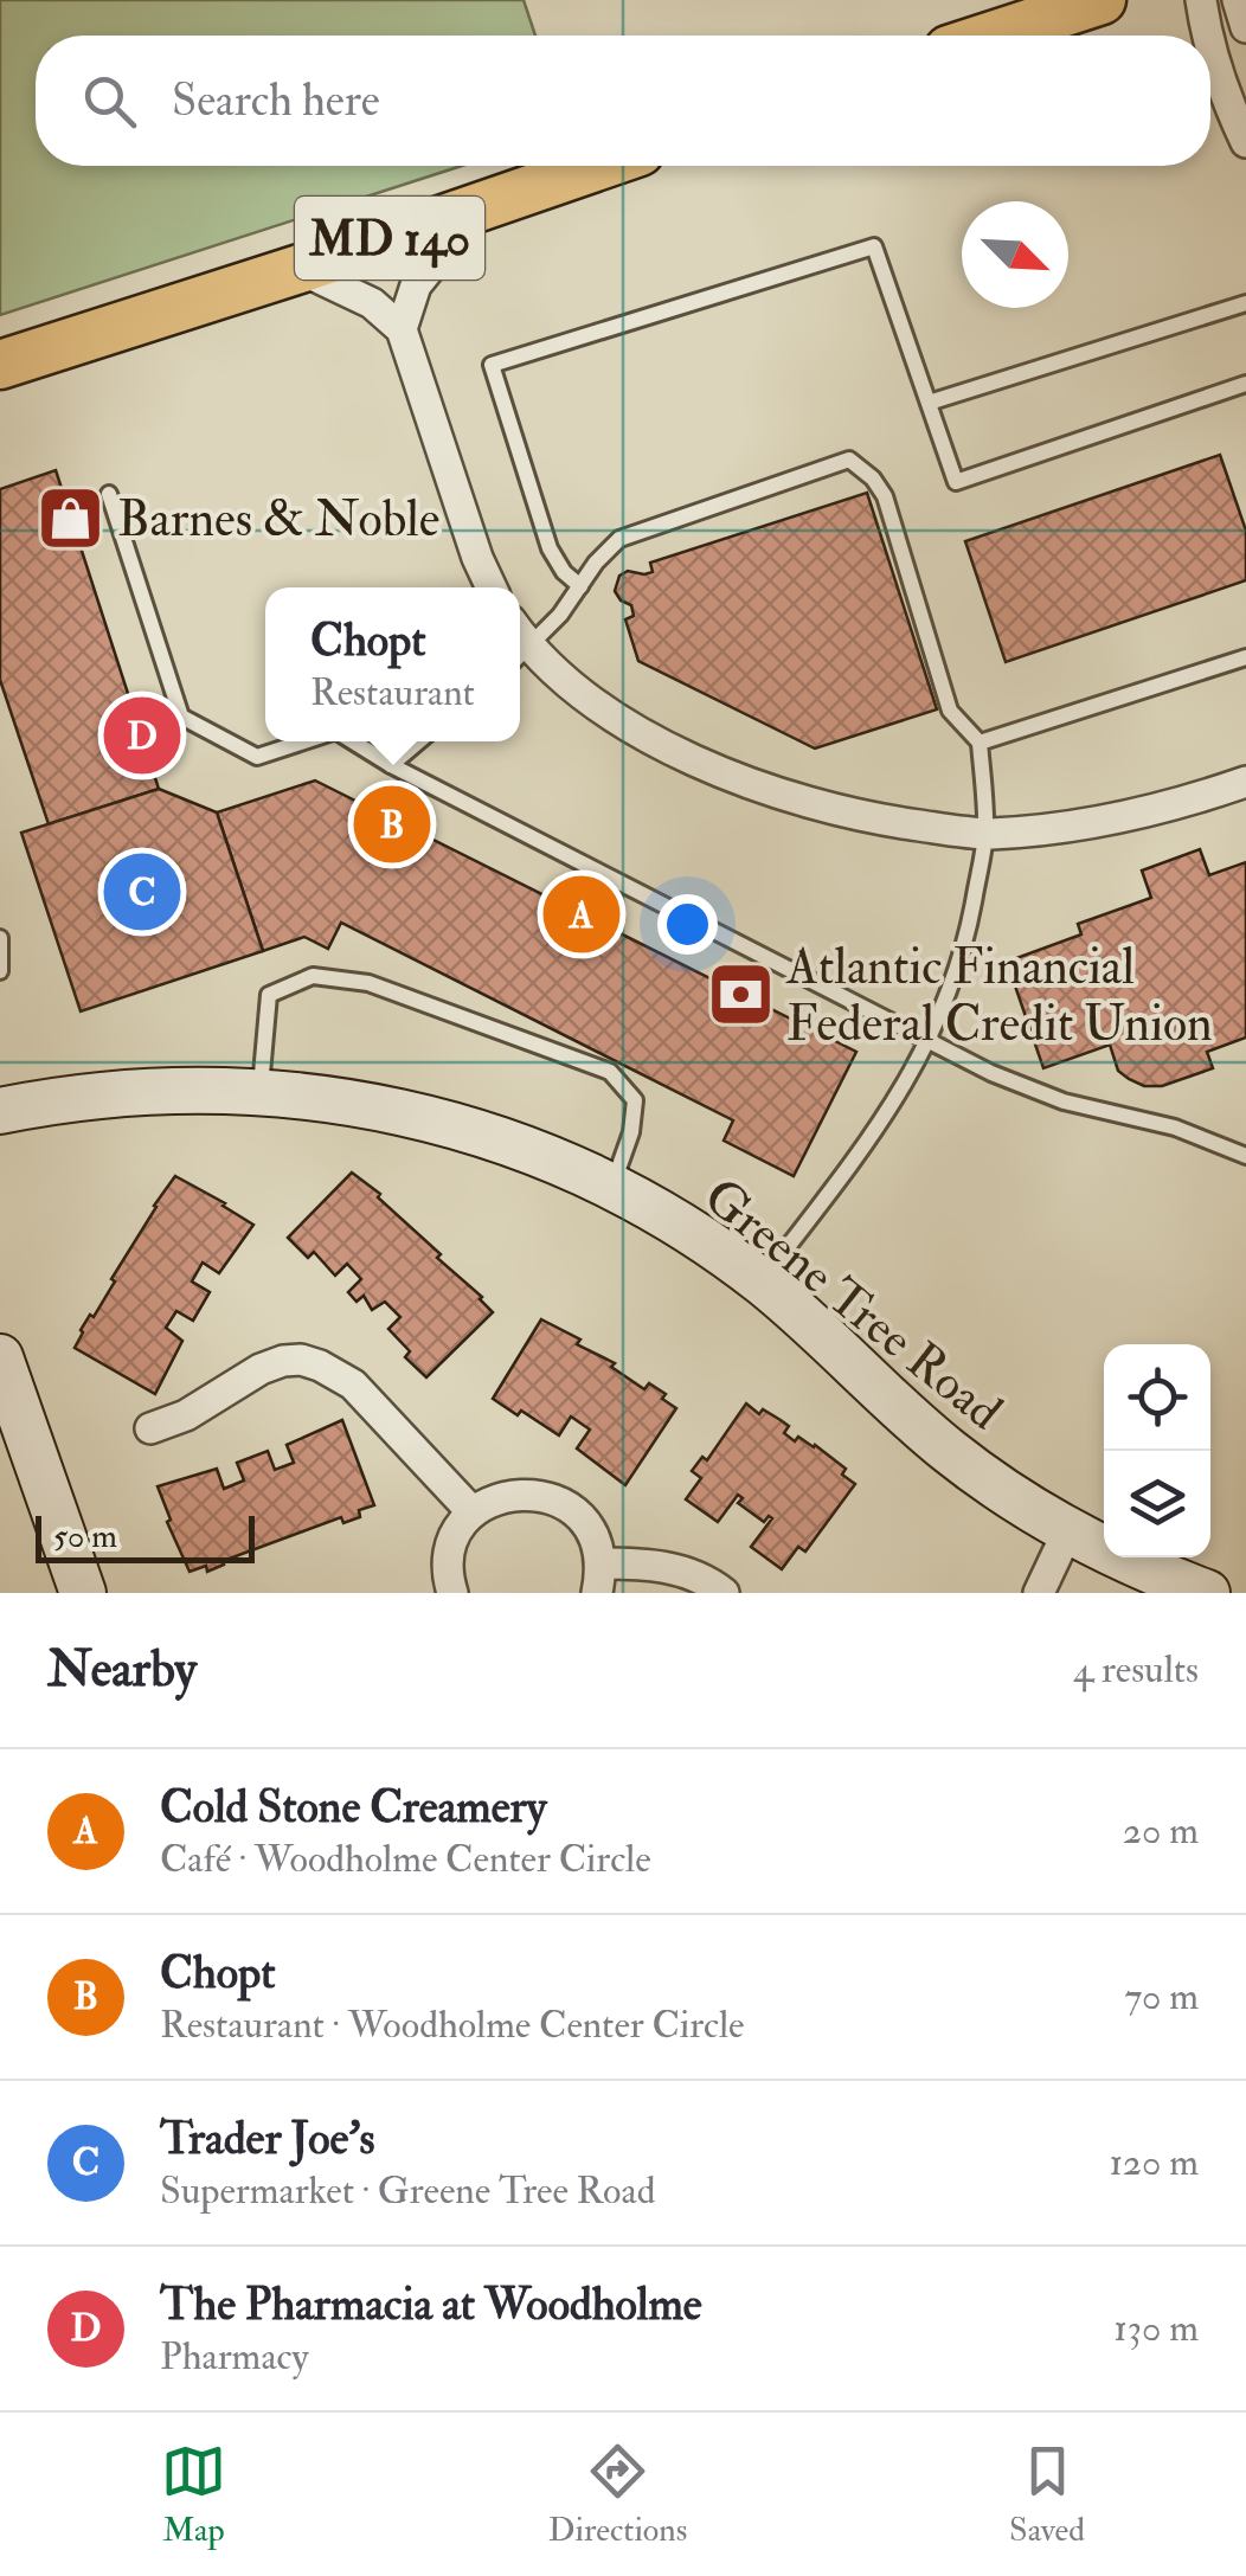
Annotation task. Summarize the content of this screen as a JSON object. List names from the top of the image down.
{
  "streets": {
    "main road": ["MD 140"],
    "street": ["Greene Tree Road"]
  },
  "places": {
    "shop": ["Barnes & Noble"],
    "bank": ["Atlantic Financial Federal Credit Union"]
  },
  "scale_bar": "50 m",
  "north": "bottom right",
  "page": {
    "search": "Search here",
    "popup": ["Chopt", "Restaurant"],
    "pins": [
      "D",
      "B",
      "C",
      "A"
    ],
    "scale": "50 m",
    "heading": ["Nearby", "4 results"],
    "list": [
      {
        "mark": "A",
        "name": "Cold Stone Creamery",
        "note": "Café · Woodholme Center Circle",
        "value": "20 m"
      },
      {
        "mark": "B",
        "name": "Chopt",
        "note": "Restaurant · Woodholme Center Circle",
        "value": "70 m"
      },
      {
        "mark": "C",
        "name": "Trader Joe's",
        "note": "Supermarket · Greene Tree Road",
        "value": "120 m"
      },
      {
        "mark": "D",
        "name": "The Pharmacia at Woodholme",
        "note": "Pharmacy",
        "value": "130 m"
      }
    ],
    "nav": ["Map", "Directions", "Saved"]
  }
}
